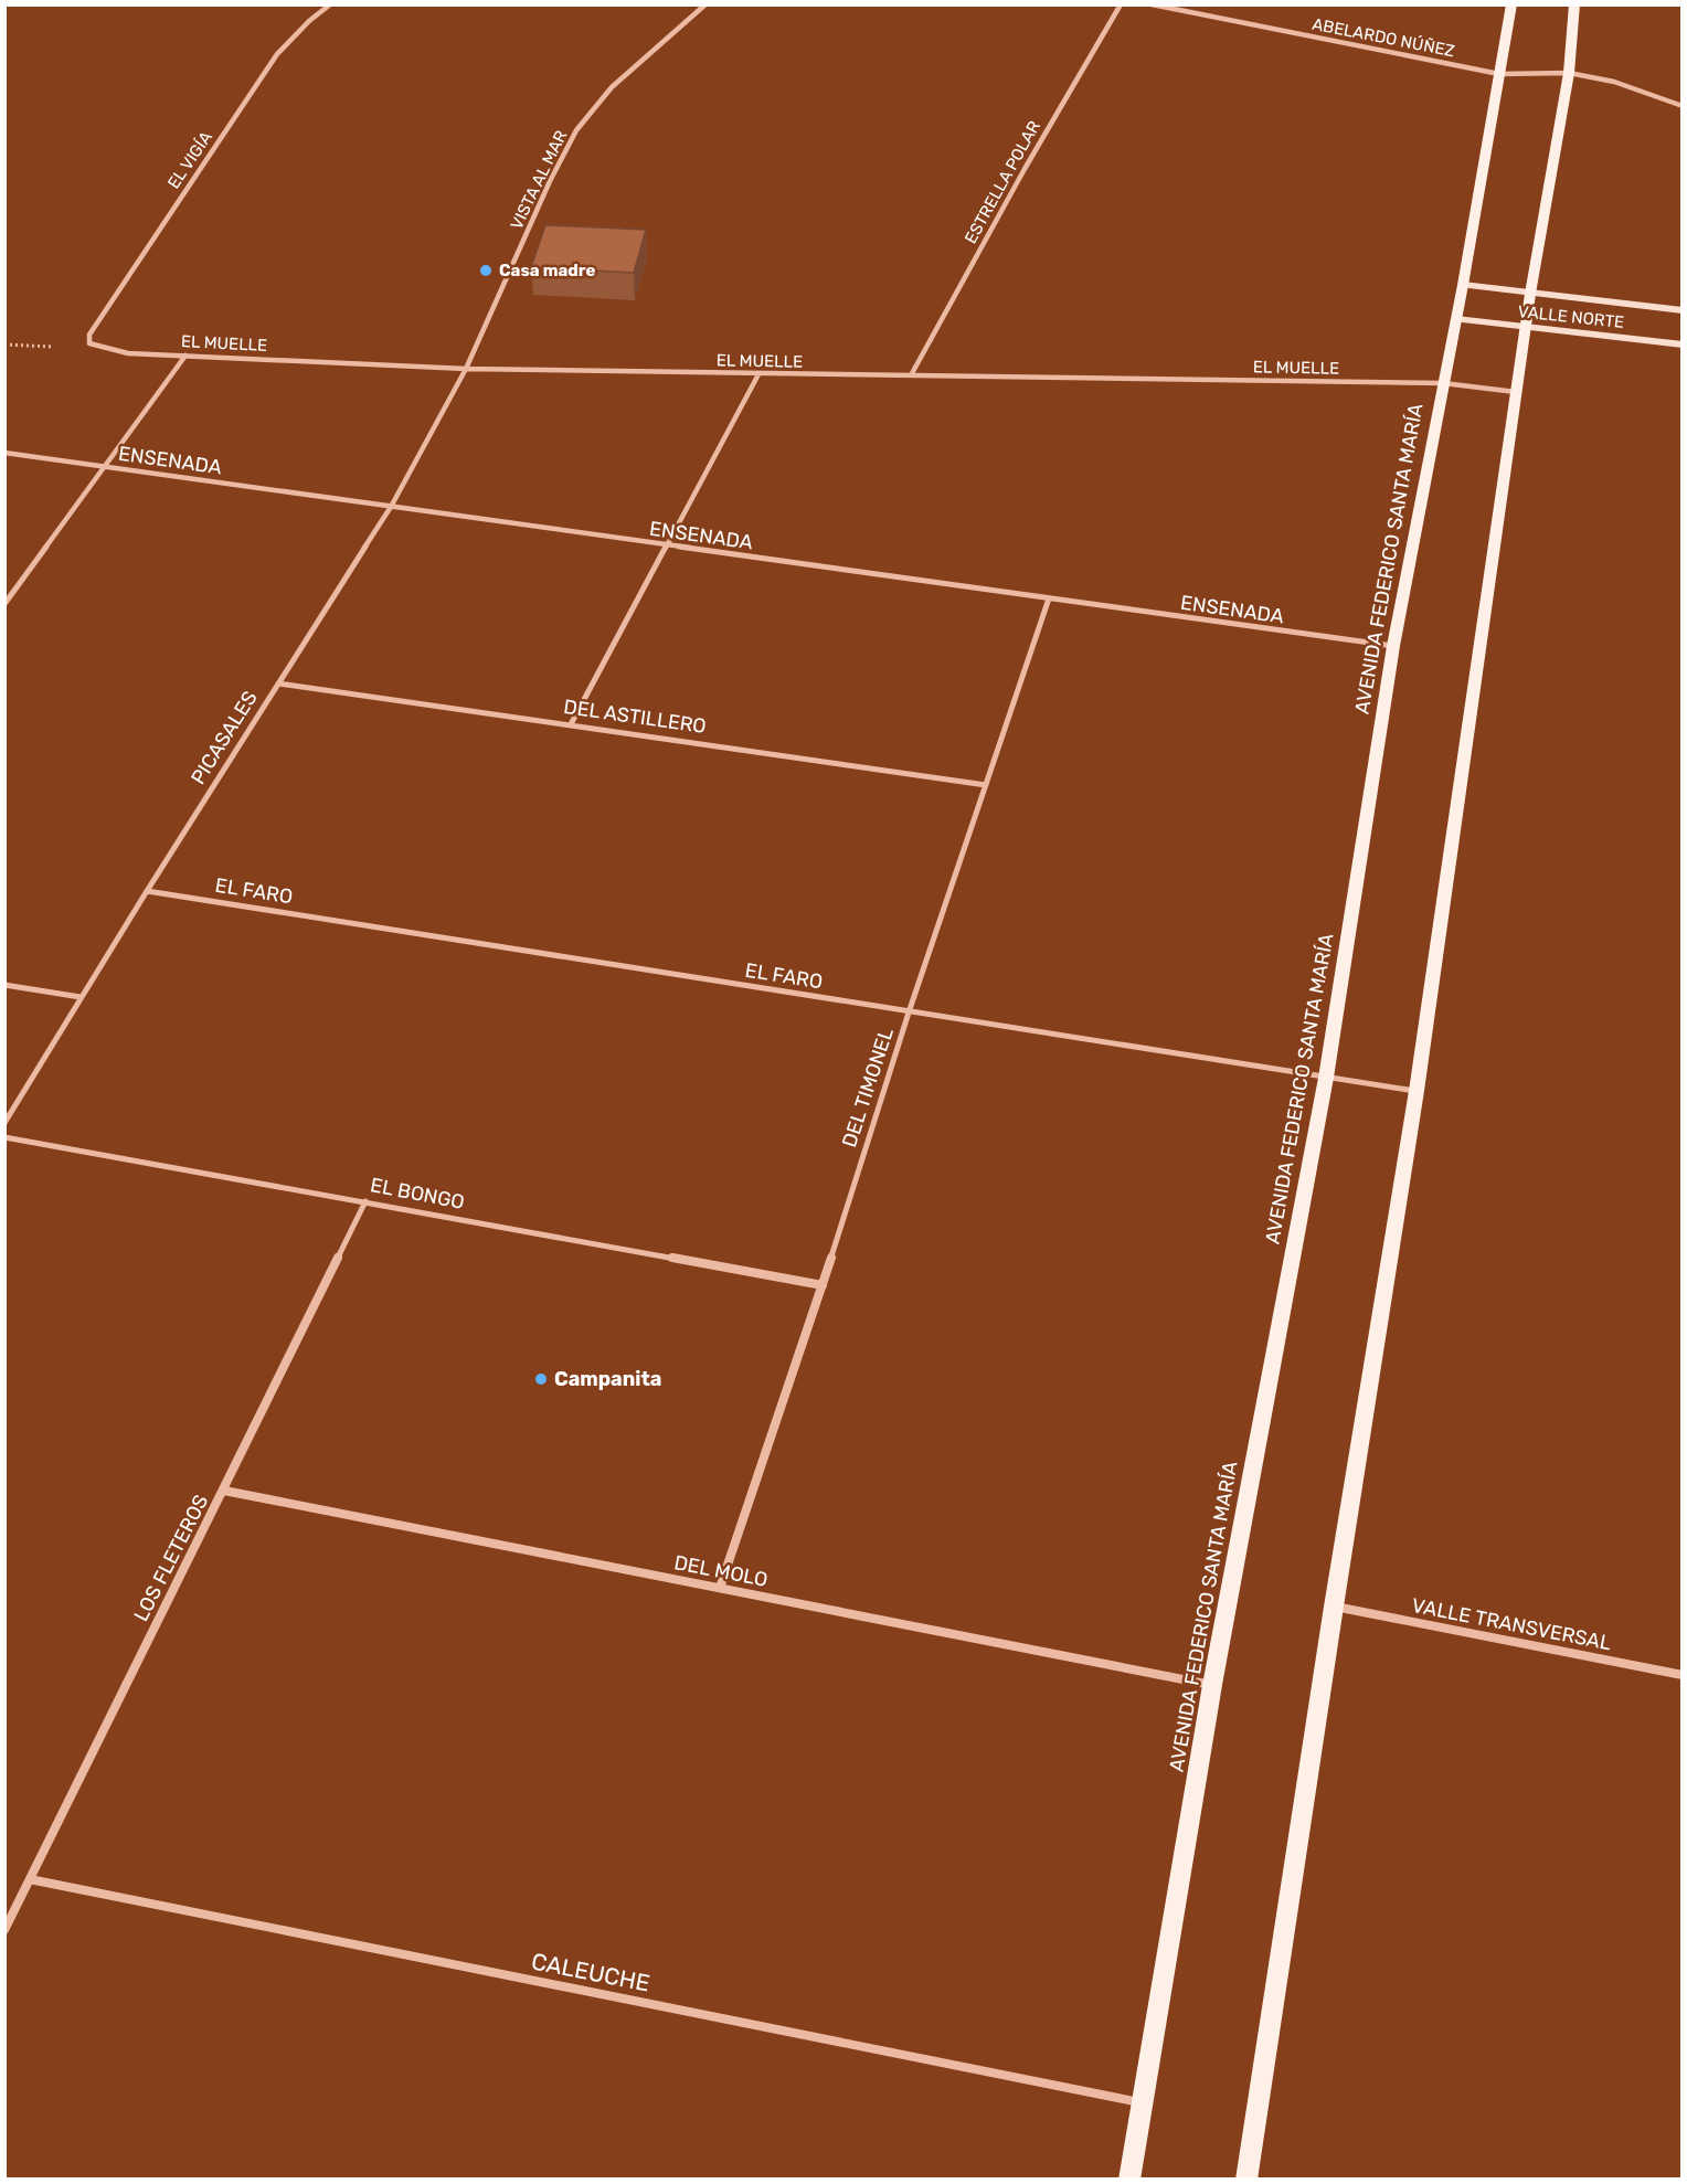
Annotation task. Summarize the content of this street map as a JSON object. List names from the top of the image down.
{
  "streets": {
    "main road": ["AVENIDA FEDERICO SANTA MARÍA"],
    "street": [
      "ABELARDO NÚÑEZ",
      "EL VIGÍA",
      "VISTA AL MAR",
      "ESTRELLA POLAR",
      "VALLE NORTE",
      "EL MUELLE",
      "ENSENADA",
      "DEL ASTILLERO",
      "PICASALES",
      "EL FARO",
      "DEL TIMONEL",
      "EL BONGO",
      "LOS FLETEROS",
      "DEL MOLO",
      "VALLE TRANSVERSAL",
      "CALEUCHE"
    ]
  },
  "crossings": [
    ["ABELARDO NÚÑEZ", "AVENIDA FEDERICO SANTA MARÍA"],
    ["EL VIGÍA", "EL MUELLE"],
    ["VISTA AL MAR", "EL MUELLE"],
    ["VISTA AL MAR", "PICASALES"],
    ["ESTRELLA POLAR", "EL MUELLE"],
    ["VALLE NORTE", "AVENIDA FEDERICO SANTA MARÍA"],
    ["EL MUELLE", "AVENIDA FEDERICO SANTA MARÍA"],
    ["EL MUELLE", "PICASALES"],
    ["ENSENADA", "AVENIDA FEDERICO SANTA MARÍA"],
    ["ENSENADA", "PICASALES"],
    ["ENSENADA", "DEL TIMONEL"],
    ["AVENIDA FEDERICO SANTA MARÍA", "EL FARO"],
    ["AVENIDA FEDERICO SANTA MARÍA", "DEL MOLO"],
    ["AVENIDA FEDERICO SANTA MARÍA", "CALEUCHE"],
    ["DEL ASTILLERO", "PICASALES"],
    ["DEL ASTILLERO", "DEL TIMONEL"],
    ["PICASALES", "EL FARO"],
    ["EL FARO", "DEL TIMONEL"],
    ["DEL TIMONEL", "EL BONGO"],
    ["DEL TIMONEL", "DEL MOLO"],
    ["EL BONGO", "LOS FLETEROS"],
    ["LOS FLETEROS", "DEL MOLO"],
    ["LOS FLETEROS", "CALEUCHE"]
  ],
  "places": ["Casa madre", "Campanita"]
}
